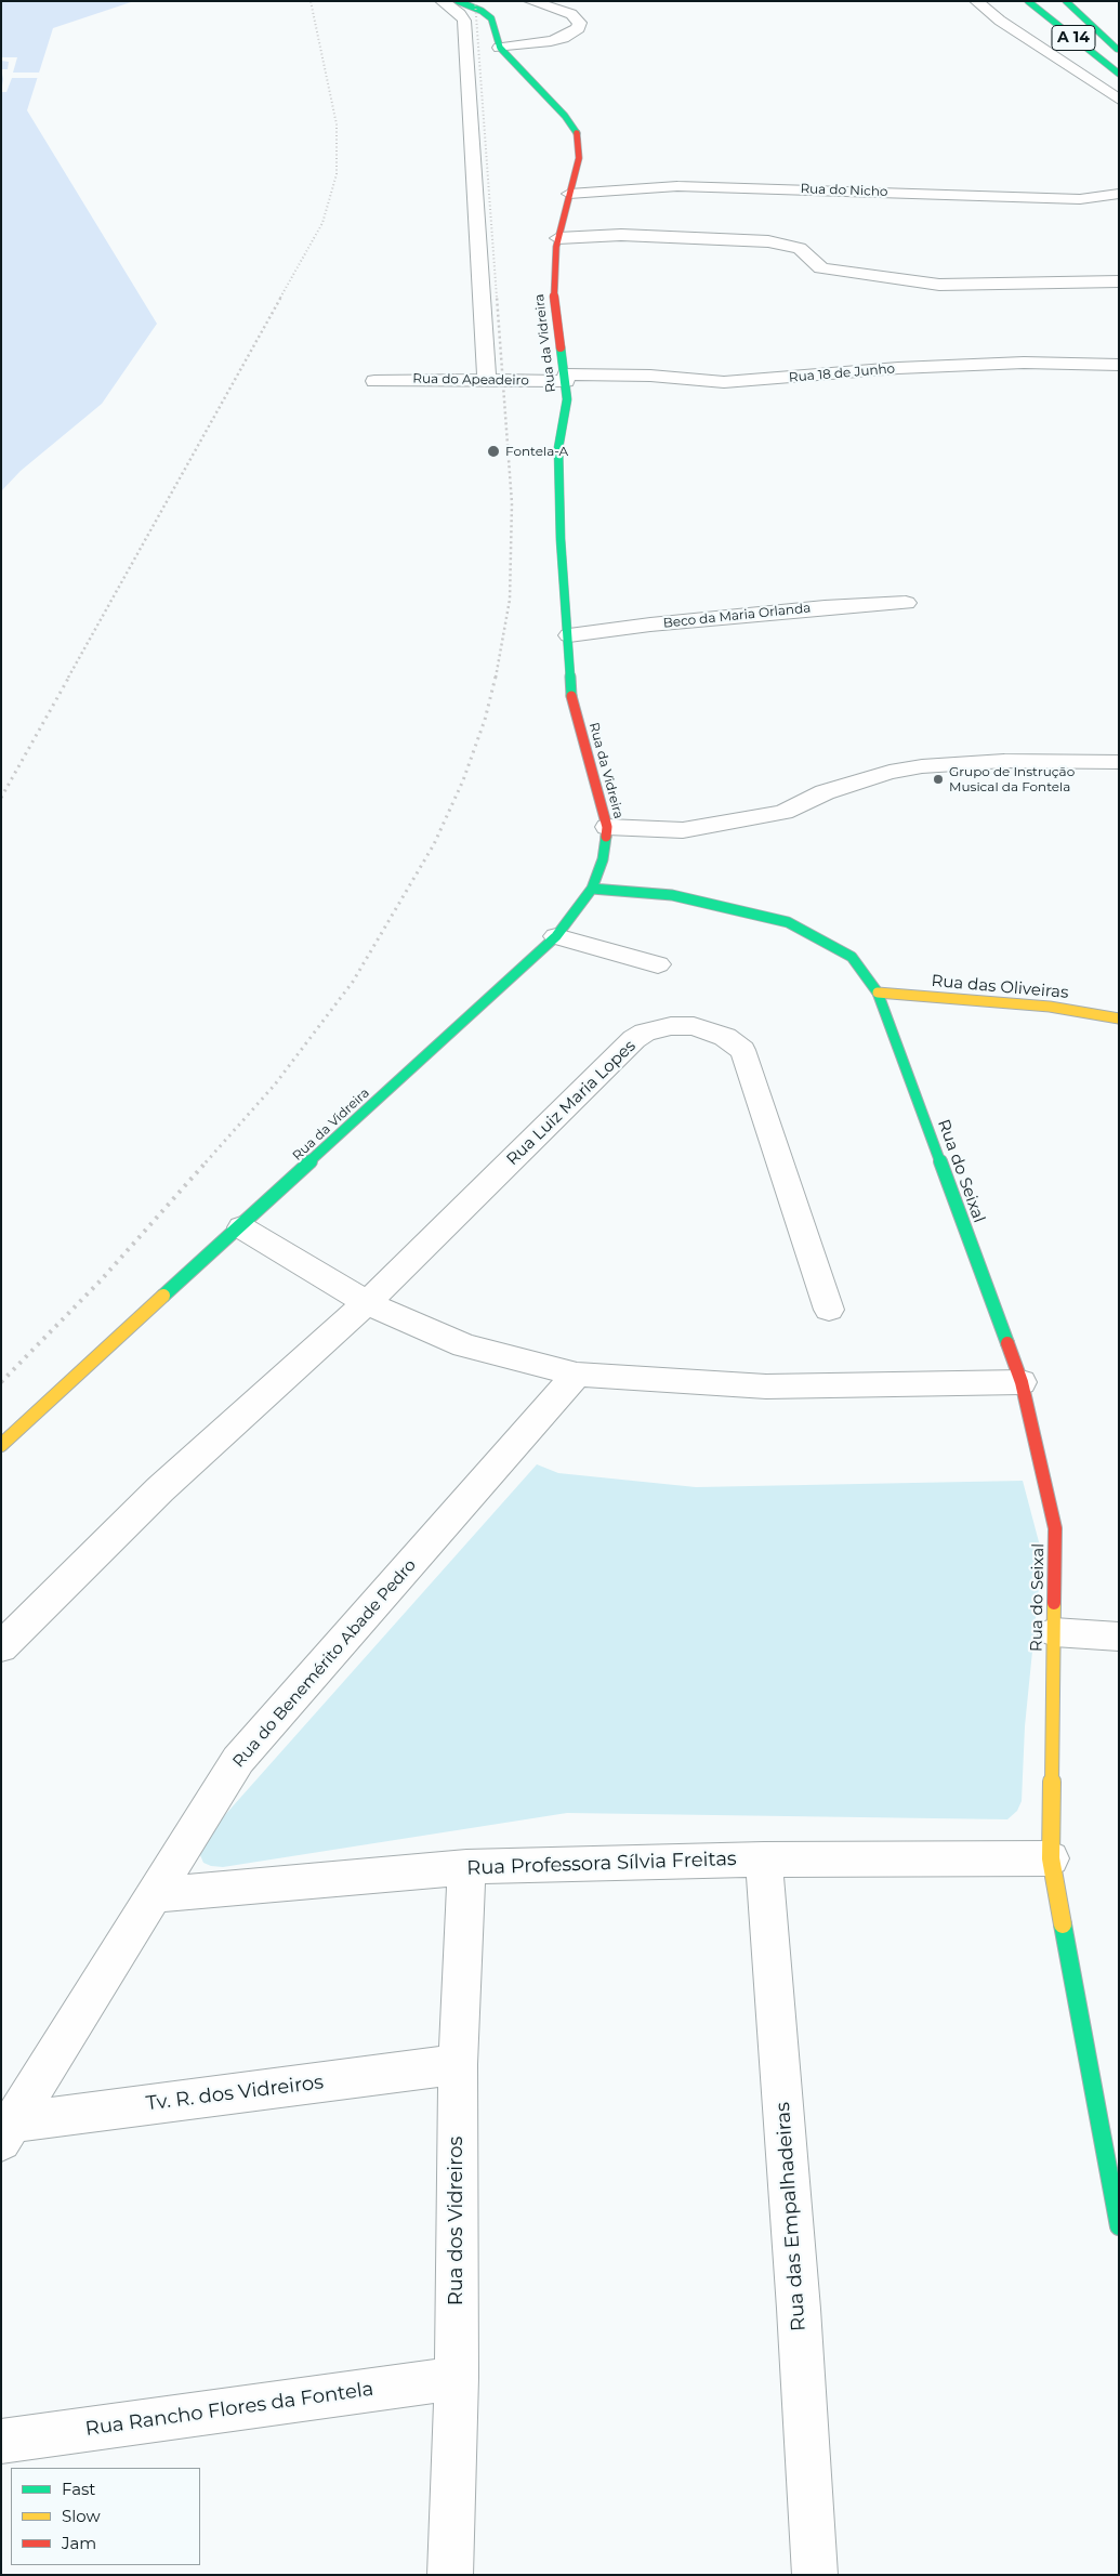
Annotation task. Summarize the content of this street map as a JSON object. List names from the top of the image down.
{
  "streets": {
    "main road": [
      "A 14",
      "Rua da Vidreira",
      "Rua das Oliveiras",
      "Rua do Seixal"
    ],
    "street": [
      "Rua do Nicho",
      "Rua 18 de Junho",
      "Rua do Apeadeiro",
      "Beco da Maria Orlanda",
      "Rua Luiz Maria Lopes",
      "Rua do Benemérito Abade Pedro",
      "Rua Professora Sílvia Freitas",
      "Tv. R. dos Vidreiros",
      "Rua das Empalhadeiras",
      "Rua dos Vidreiros",
      "Rua Rancho Flores da Fontela"
    ]
  },
  "crossings": [
    ["Rua do Nicho", "Rua da Vidreira"],
    ["Rua da Vidreira", "Rua 18 de Junho"],
    ["Rua da Vidreira", "Rua do Apeadeiro"],
    ["Rua da Vidreira", "Beco da Maria Orlanda"],
    ["Rua da Vidreira", "Rua do Seixal"],
    ["Rua 18 de Junho", "Rua do Apeadeiro"],
    ["Rua das Oliveiras", "Rua do Seixal"],
    ["Rua do Seixal", "Rua Professora Sílvia Freitas"],
    ["Rua do Benemérito Abade Pedro", "Rua Professora Sílvia Freitas"],
    ["Rua do Benemérito Abade Pedro", "Tv. R. dos Vidreiros"],
    ["Rua Professora Sílvia Freitas", "Rua das Empalhadeiras"],
    ["Rua Professora Sílvia Freitas", "Rua dos Vidreiros"],
    ["Tv. R. dos Vidreiros", "Rua dos Vidreiros"],
    ["Rua dos Vidreiros", "Rua Rancho Flores da Fontela"]
  ],
  "places": ["Fontela-A", "Grupo de Instrução Musical da Fontela"],
  "legend": ["Fast", "Slow", "Jam"]
}
